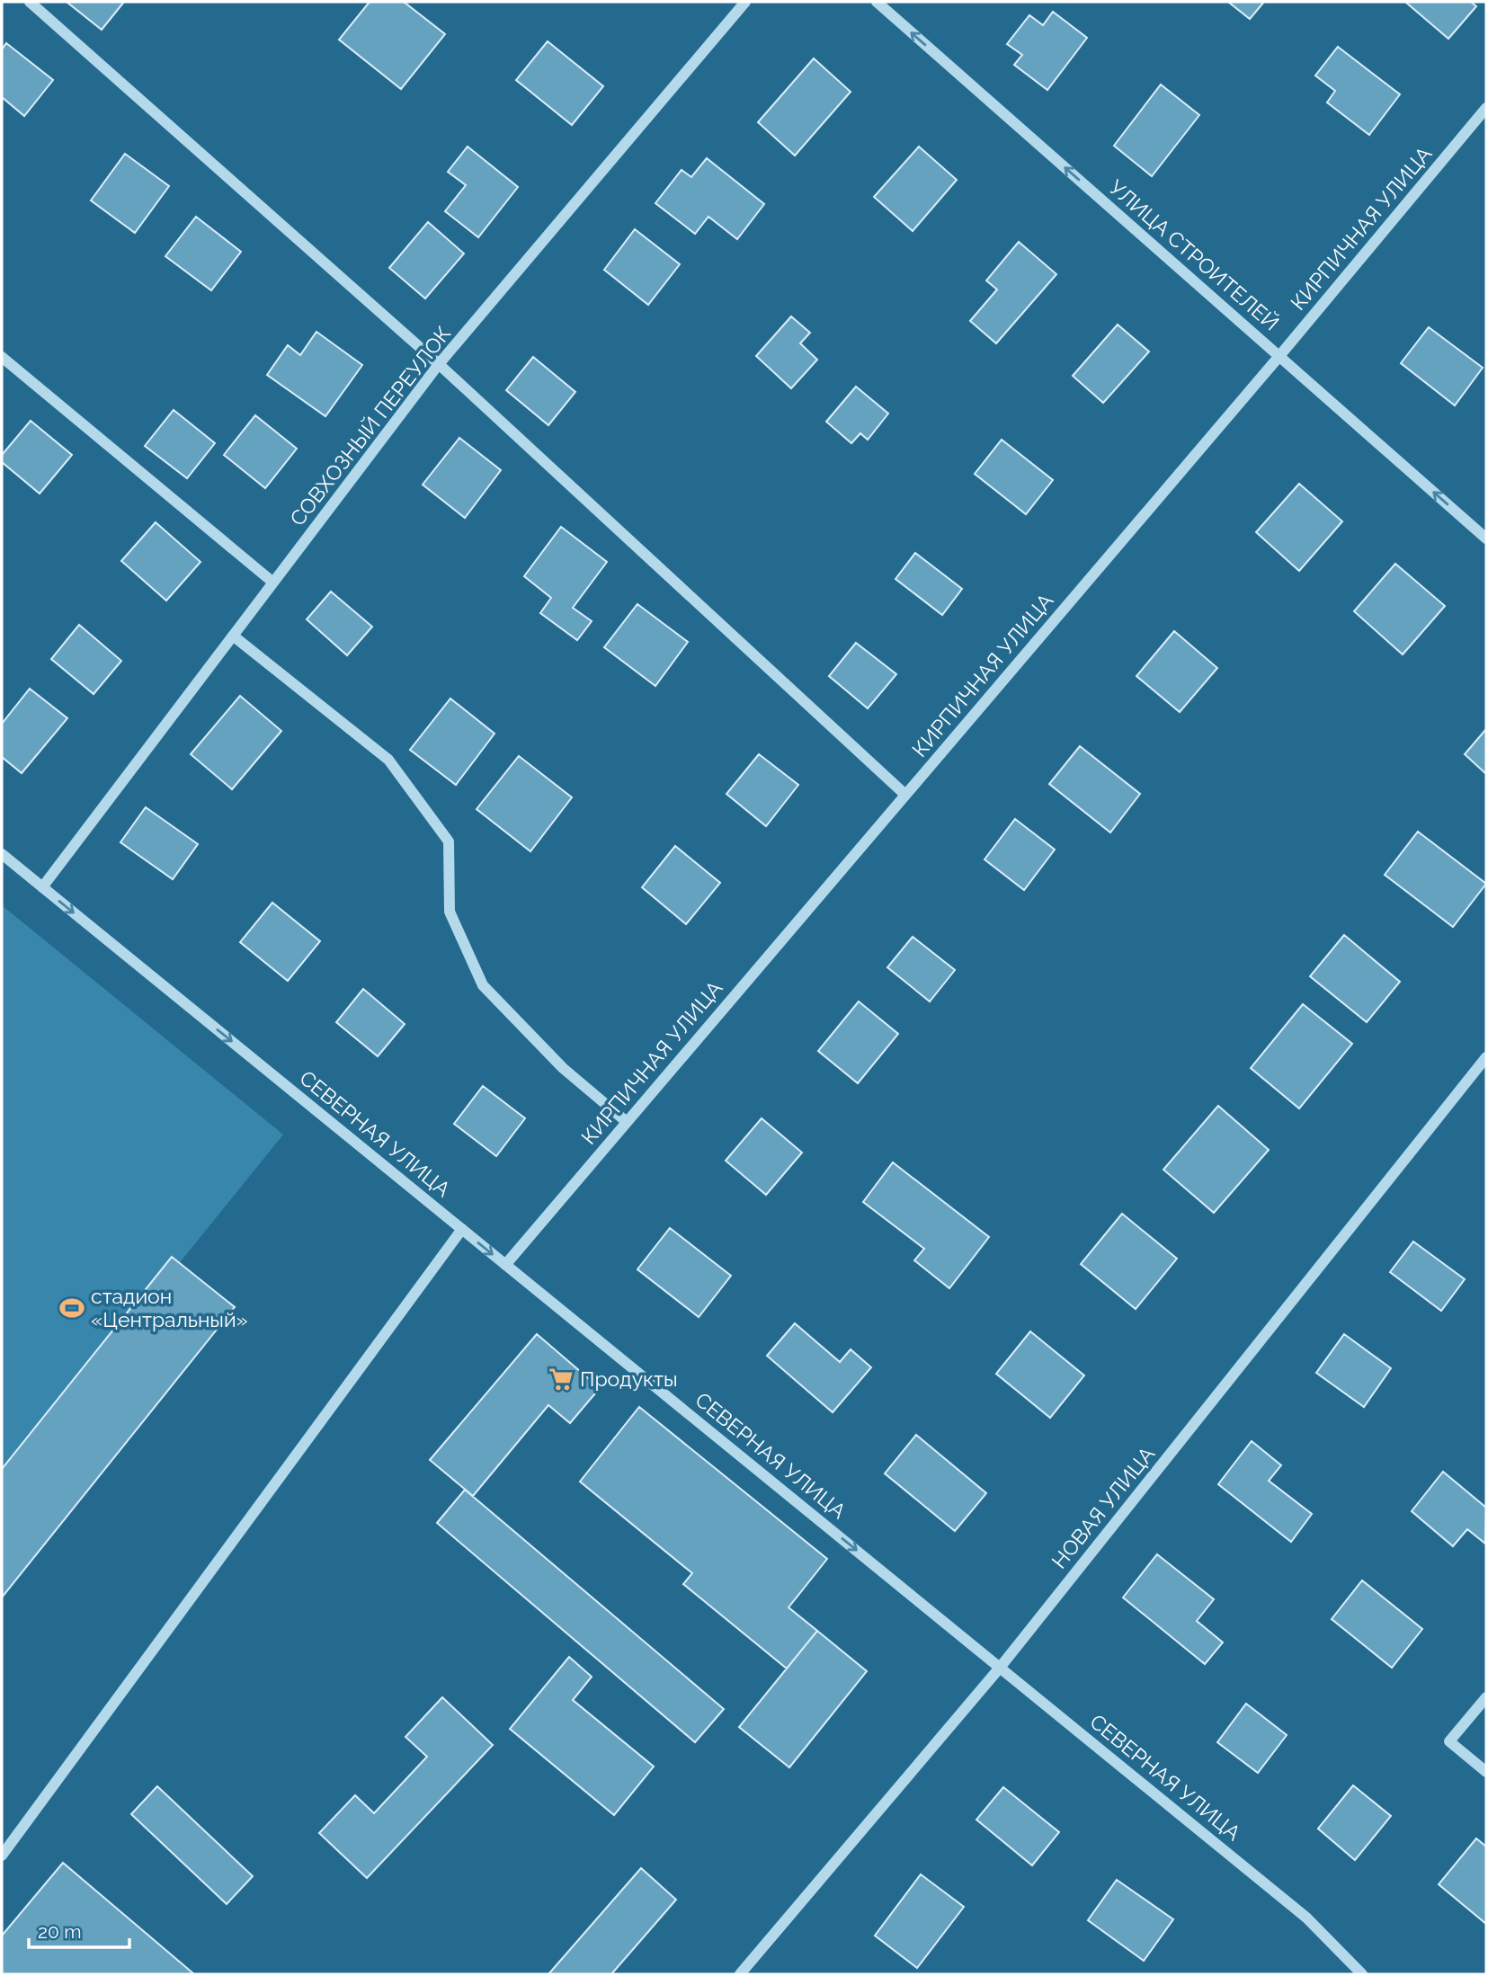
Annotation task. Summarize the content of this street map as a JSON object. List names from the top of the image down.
{
  "streets": {
    "street": [
      "КИРПИЧНАЯ УЛИЦА",
      "УЛИЦА СТРОИТЕЛЕЙ",
      "СОВХОЗНЫЙ ПЕРЕУЛОК",
      "СЕВЕРНАЯ УЛИЦА",
      "НОВАЯ УЛИЦА"
    ]
  },
  "crossings": [
    ["КИРПИЧНАЯ УЛИЦА", "УЛИЦА СТРОИТЕЛЕЙ"],
    ["КИРПИЧНАЯ УЛИЦА", "СЕВЕРНАЯ УЛИЦА"],
    ["СОВХОЗНЫЙ ПЕРЕУЛОК", "СЕВЕРНАЯ УЛИЦА"],
    ["СЕВЕРНАЯ УЛИЦА", "НОВАЯ УЛИЦА"]
  ],
  "one_way": ["УЛИЦА СТРОИТЕЛЕЙ", "СЕВЕРНАЯ УЛИЦА"],
  "places": {
    "sports": ["стадион «Центральный»"],
    "supermarket": ["Продукты"]
  },
  "scale_bar": "20 m"
}
